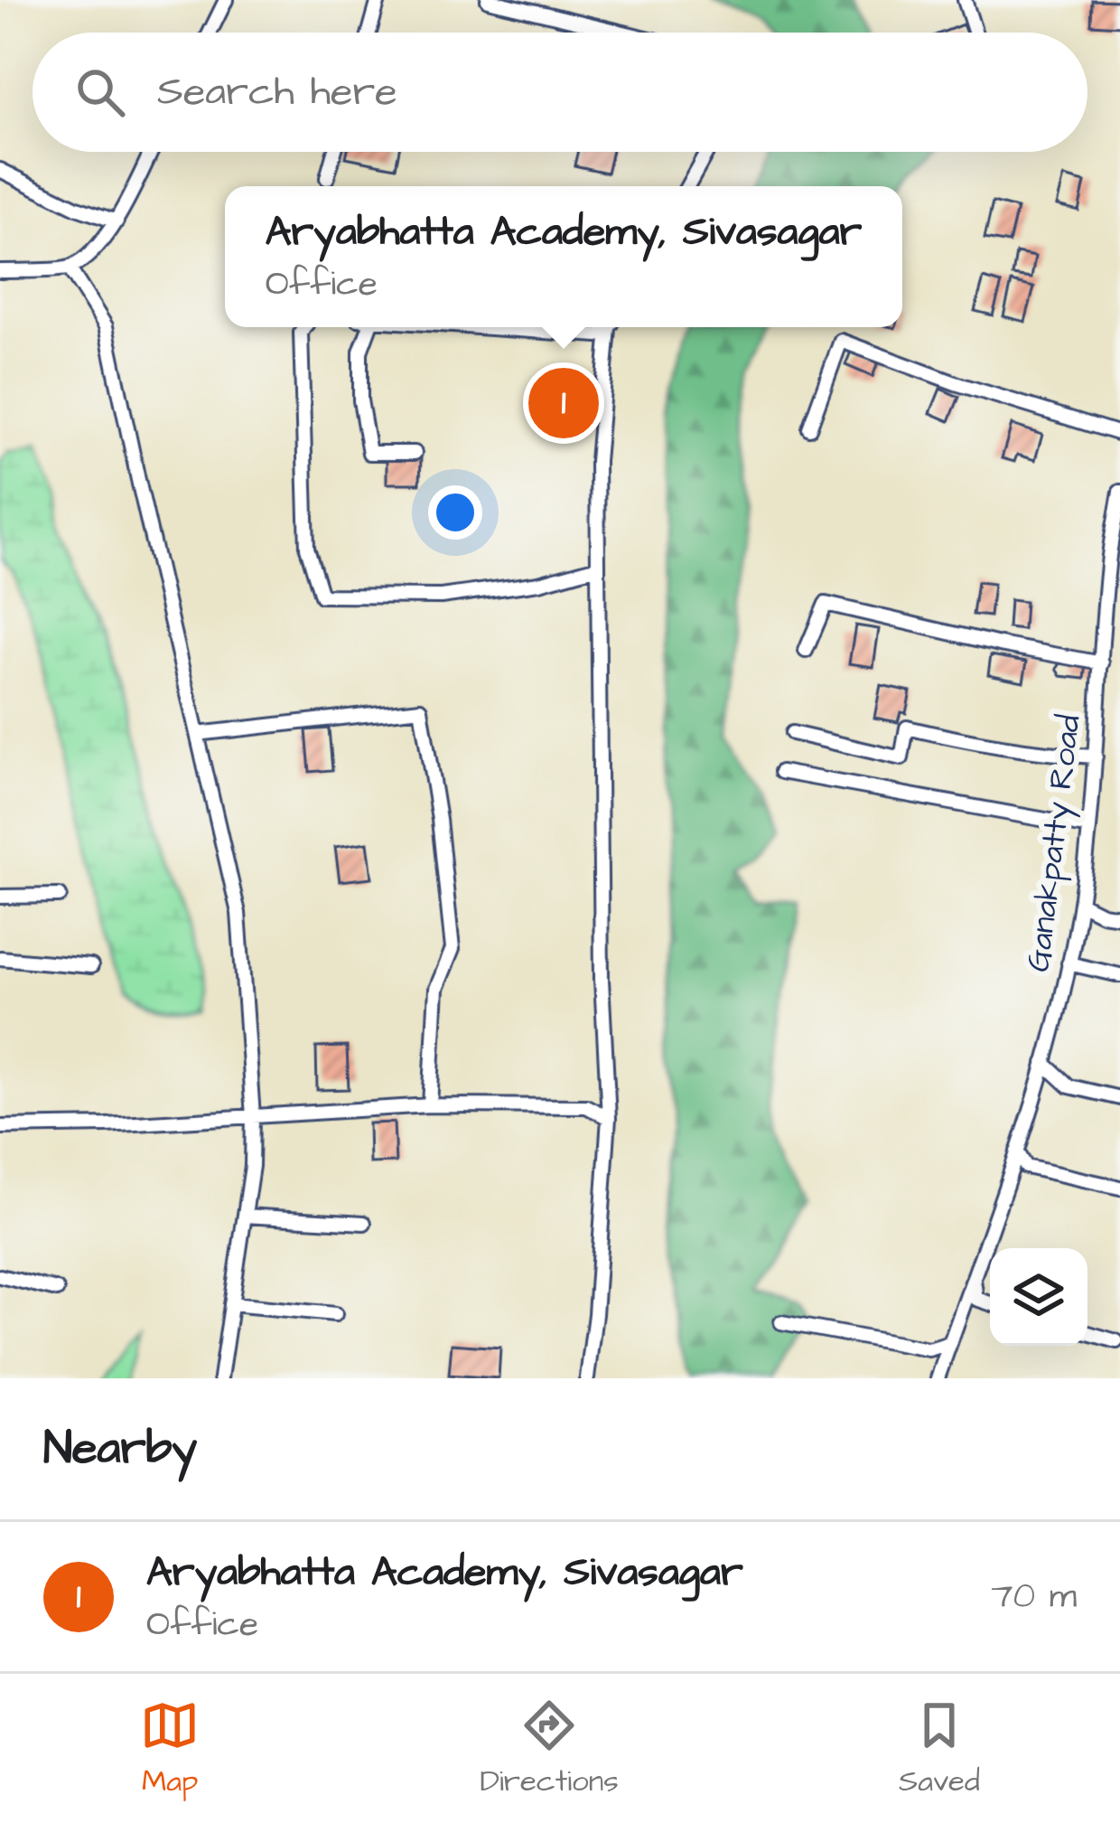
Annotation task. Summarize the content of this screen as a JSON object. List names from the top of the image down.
{
  "streets": {
    "street": ["Ganakpatty Road"]
  },
  "page": {
    "search": "Search here",
    "popup": ["Aryabhatta Academy, Sivasagar", "Office"],
    "pins": "1",
    "heading": "Nearby",
    "list": [
      {
        "mark": "1",
        "name": "Aryabhatta Academy, Sivasagar",
        "note": "Office",
        "value": "70 m"
      }
    ],
    "nav": ["Map", "Directions", "Saved"]
  }
}
